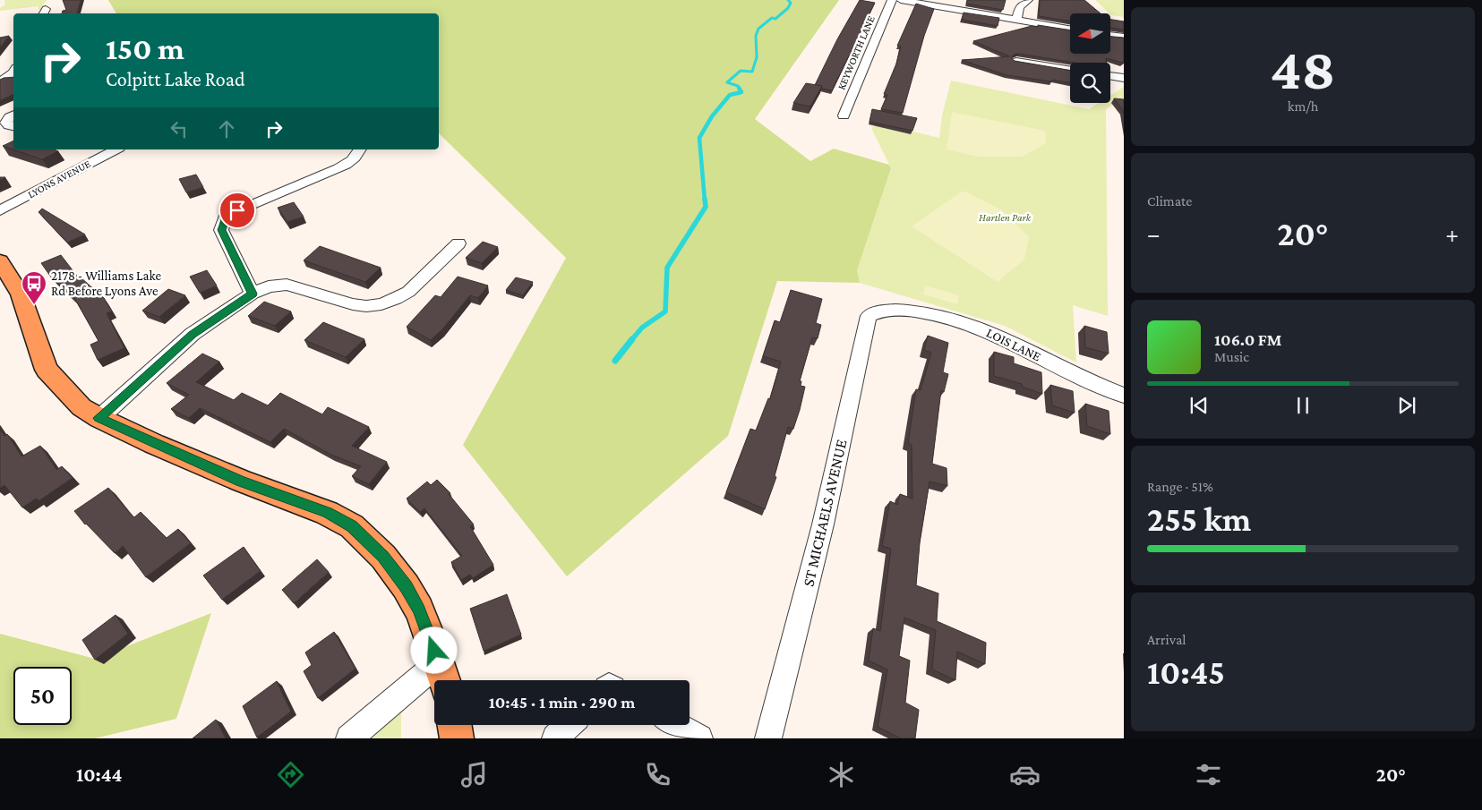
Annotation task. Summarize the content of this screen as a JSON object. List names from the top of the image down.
{
  "streets": {
    "street": [
      "KEYWORTH LANE",
      "LYONS AVENUE",
      "LOIS LANE",
      "ST MICHAELS AVENUE"
    ]
  },
  "crossings": [
    ["LOIS LANE", "ST MICHAELS AVENUE"]
  ],
  "parks": ["Hartlen Park"],
  "places": {
    "bus stop": ["2178 - Williams Lake Rd Before Lyons Ave"]
  },
  "north": "left",
  "page": {
    "tile": [
      ["48", "km/h"],
      "Climate",
      ["Range · 51%", "255 km"],
      ["Arrival", "10:45"]
    ],
    "turn": ["150 m", "Colpitt Lake Road"],
    "heat": ["−", "20°", "+"],
    "song": ["106.0 FM", "Music"],
    "limit": "50",
    "trip": "10:45 · 1 min · 290 m",
    "tabs": ["10:44", "20°"]
  }
}
